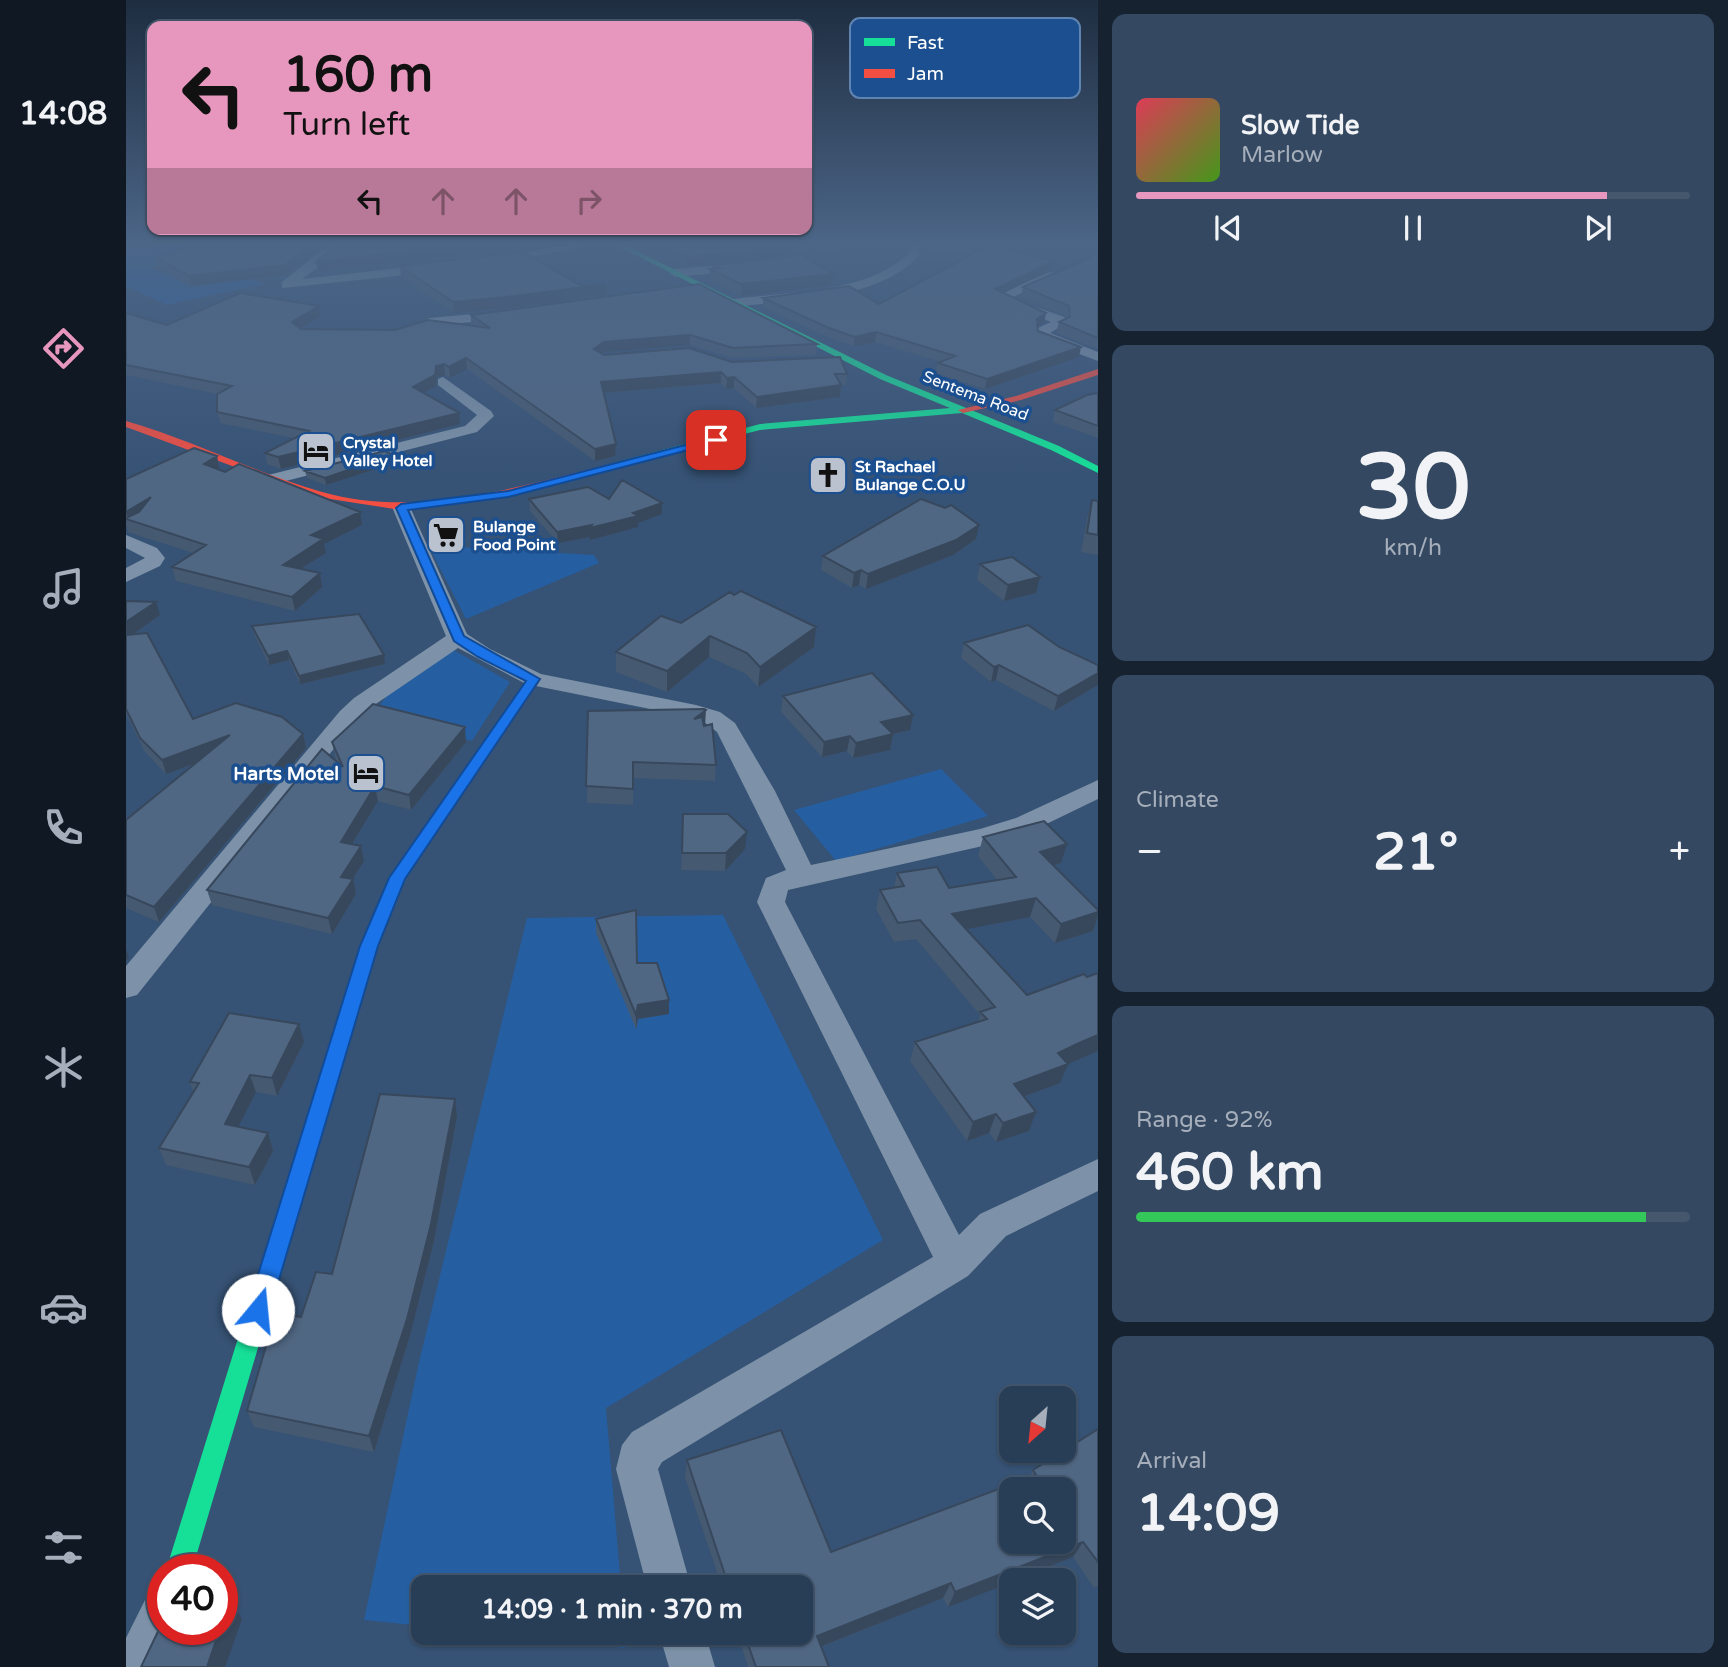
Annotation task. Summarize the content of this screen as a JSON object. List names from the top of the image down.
{
  "streets": {
    "street": ["Sentema Road"]
  },
  "places": {
    "hotel": ["Crystal Valley Hotel", "Harts Motel"],
    "church": ["St Rachael Bulange C.O.U"],
    "supermarket": ["Bulange Food Point"]
  },
  "legend": ["Fast", "Jam"],
  "north": "bottom left",
  "page": {
    "tabs": "14:08",
    "turn": ["160 m", "Turn left"],
    "song": ["Slow Tide", "Marlow"],
    "tile": [
      ["30", "km/h"],
      "Climate",
      ["Range · 92%", "460 km"],
      ["Arrival", "14:09"]
    ],
    "heat": ["−", "21°", "+"],
    "limit": "40",
    "trip": "14:09 · 1 min · 370 m"
  }
}
